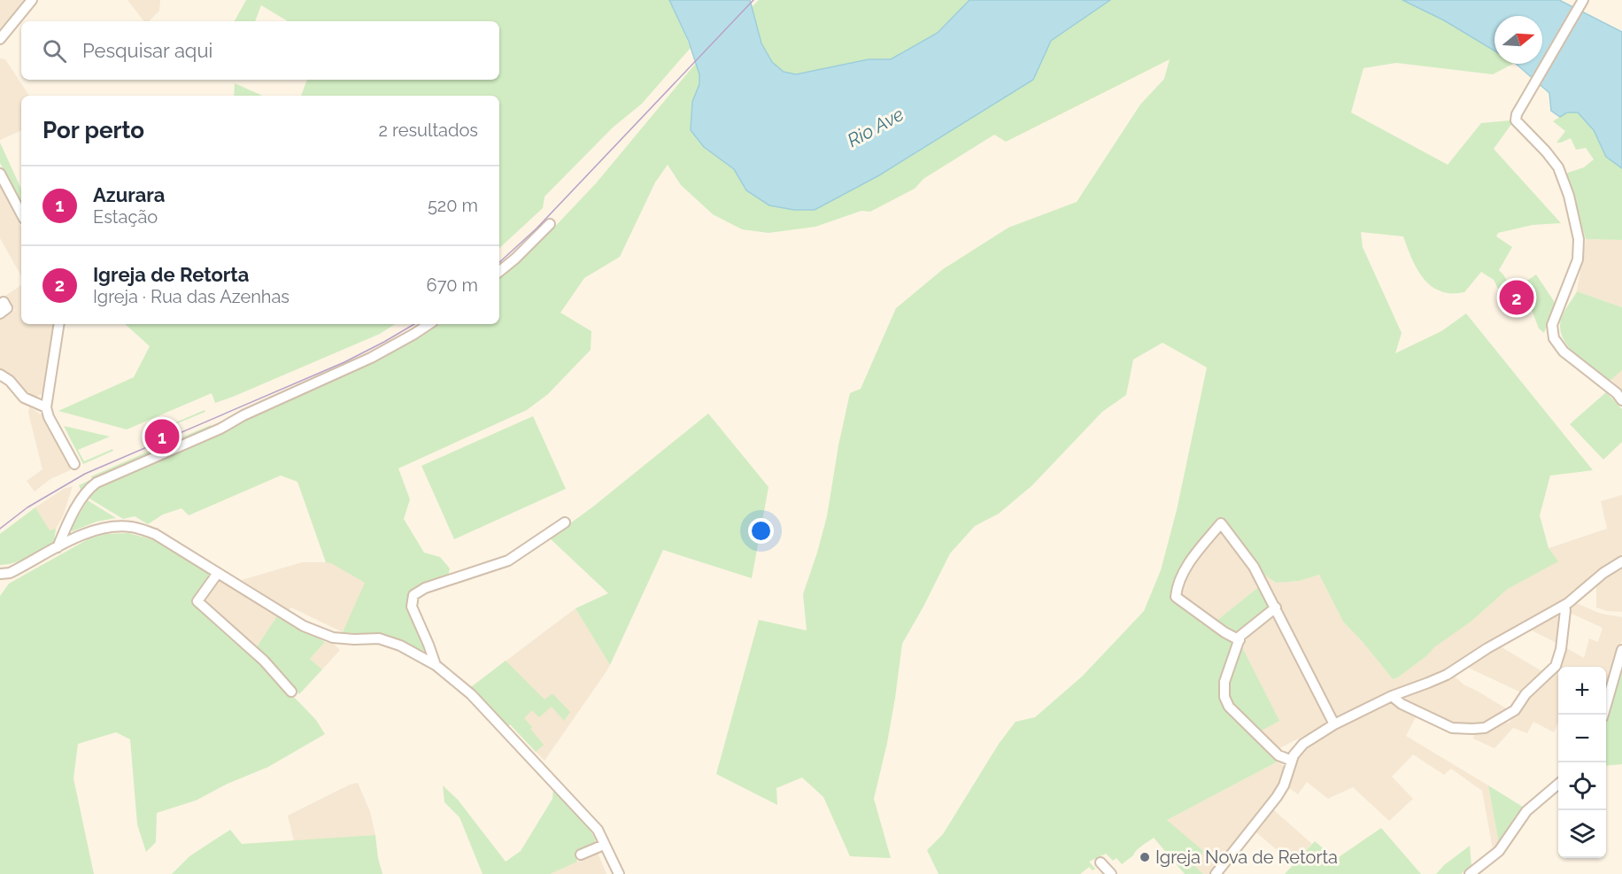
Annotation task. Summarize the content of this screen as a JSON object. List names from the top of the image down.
{
  "water": ["Rio Ave"],
  "places": ["Igreja Nova de Retorta"],
  "north": "right",
  "page": {
    "search": "Pesquisar aqui",
    "heading": ["Por perto", "2 resultados"],
    "list": [
      {
        "mark": "1",
        "name": "Azurara",
        "note": "Estação",
        "value": "520 m"
      },
      {
        "mark": "2",
        "name": "Igreja de Retorta",
        "note": "Igreja · Rua das Azenhas",
        "value": "670 m"
      }
    ],
    "pins": ["2", "1"],
    "map_buttons": ["+", "−"]
  }
}
